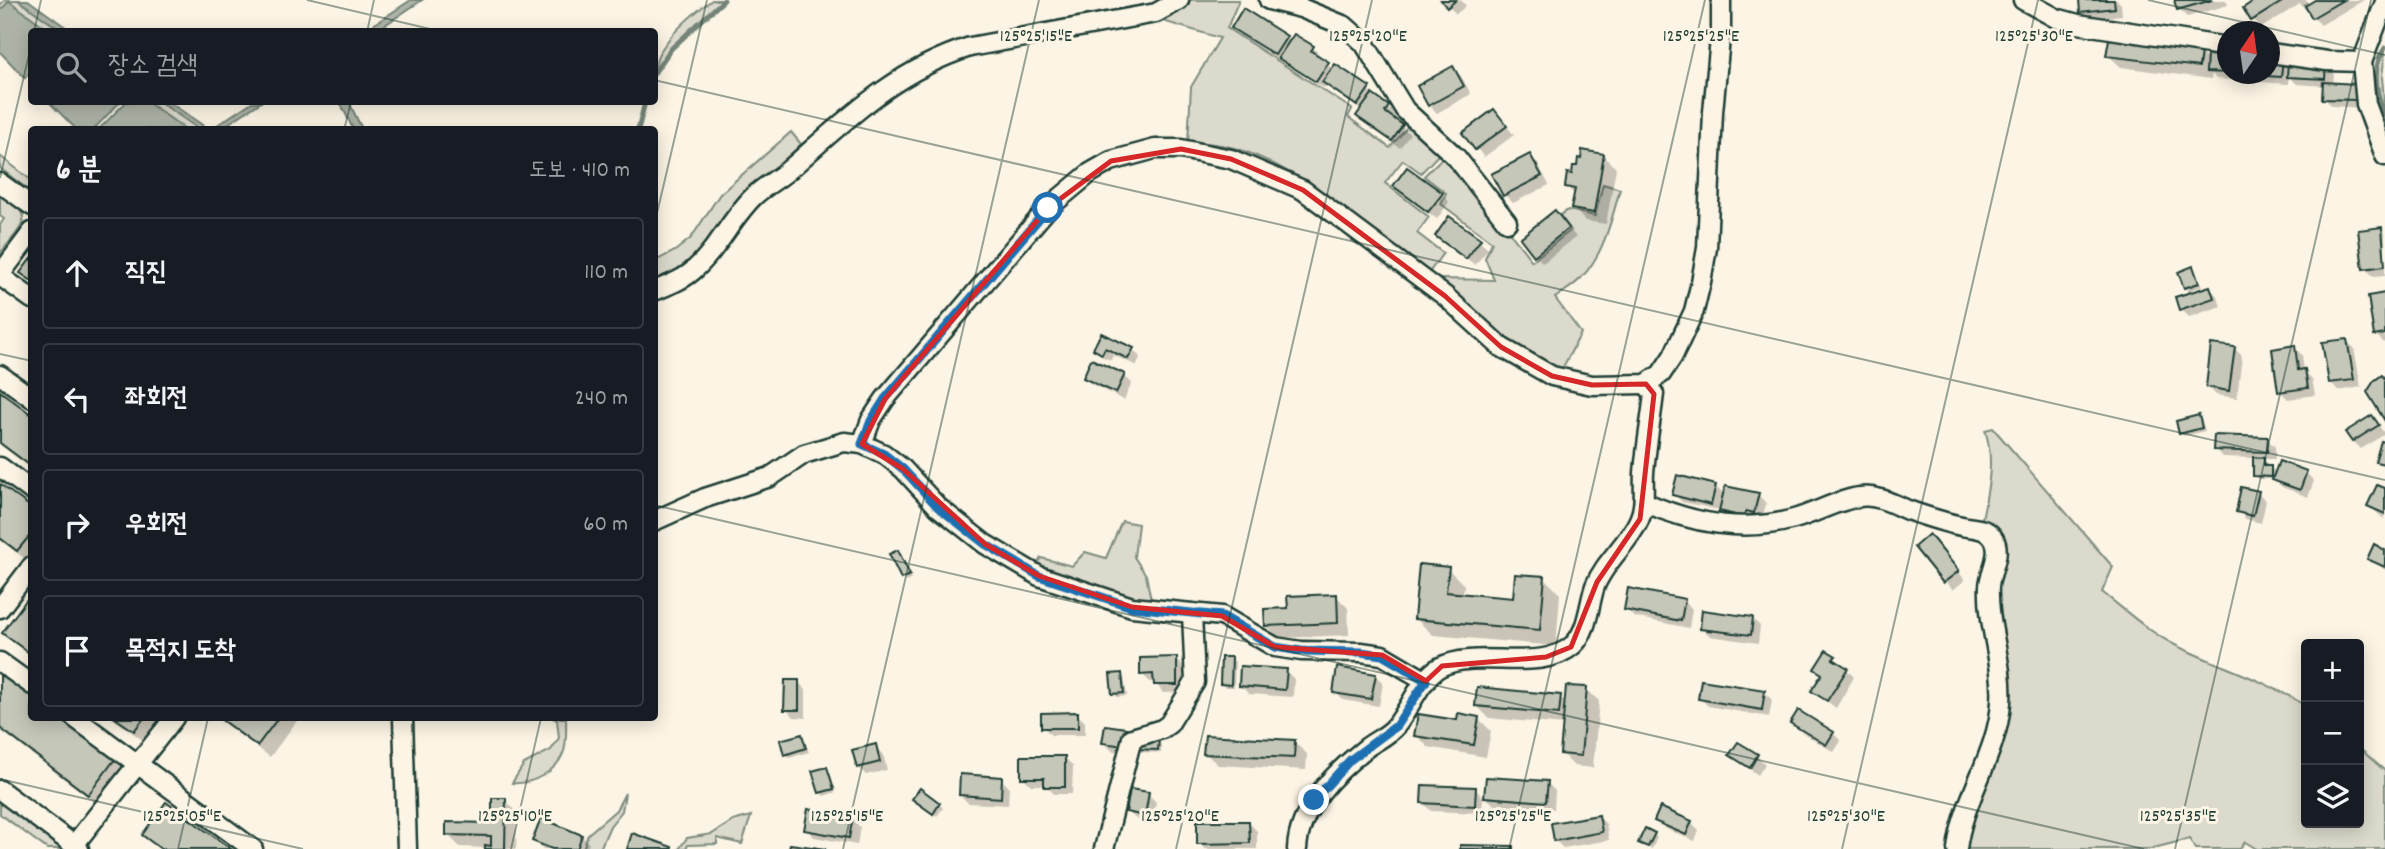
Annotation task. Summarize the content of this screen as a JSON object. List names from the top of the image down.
{
  "north": "top",
  "page": {
    "search": "장소 검색",
    "heading": ["6 분", "도보 · 410 m"],
    "list": [
      ["직진", "110 m"],
      ["좌회전", "240 m"],
      ["우회전", "60 m"],
      "목적지 도착"
    ],
    "map_buttons": ["+", "−"]
  },
  "coordinates": [
    "125°25'15\"E",
    "125°25'20\"E",
    "125°25'25\"E",
    "125°25'30\"E",
    "125°25'05\"E",
    "125°25'10\"E",
    "125°25'35\"E"
  ]
}
